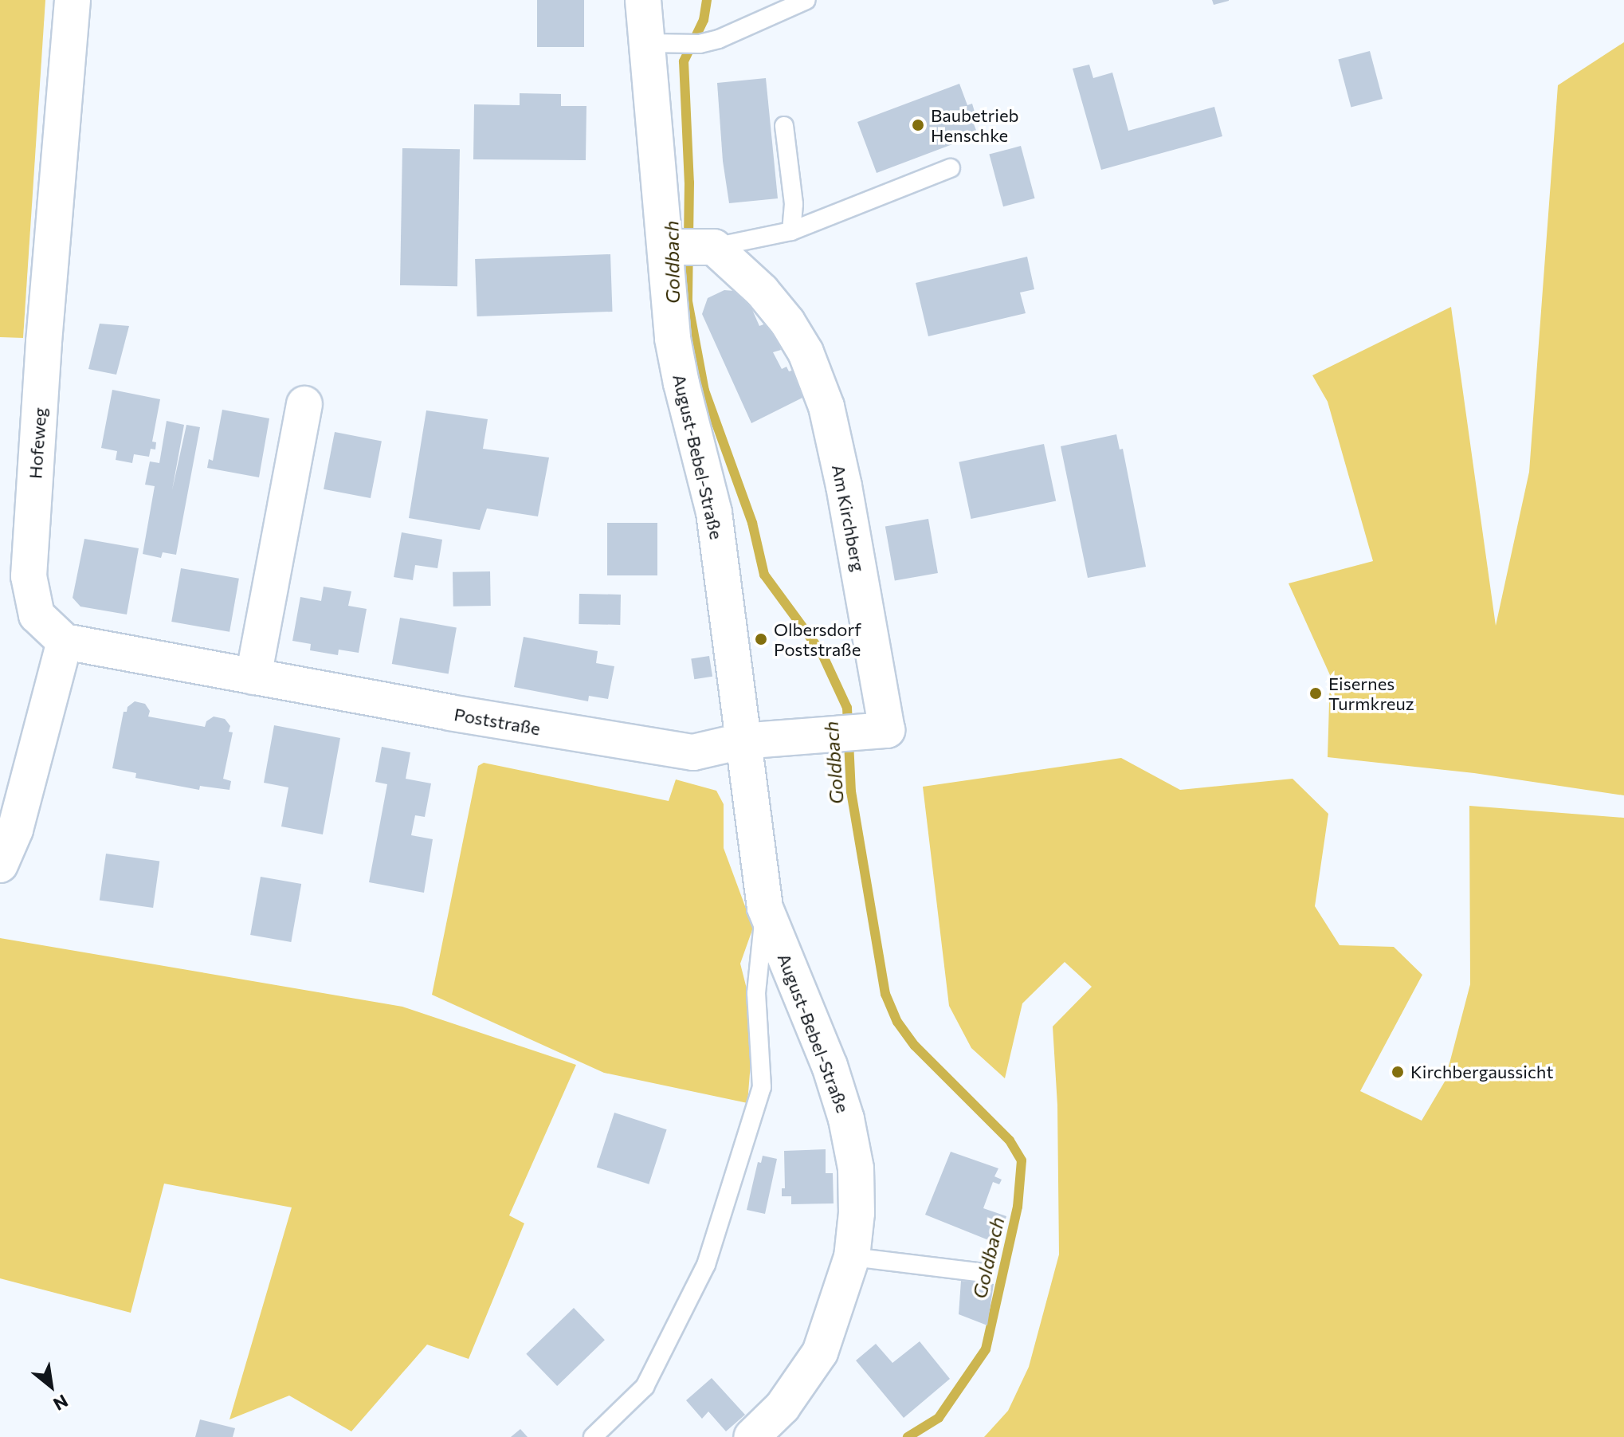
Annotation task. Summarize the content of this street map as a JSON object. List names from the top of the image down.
{
  "streets": {
    "street": [
      "Hofeweg",
      "August-Bebel-Straße",
      "Am Kirchberg",
      "Poststraße"
    ]
  },
  "crossings": [
    ["Hofeweg", "Poststraße"],
    ["August-Bebel-Straße", "Am Kirchberg"],
    ["August-Bebel-Straße", "Poststraße"],
    ["Am Kirchberg", "Poststraße"]
  ],
  "water": ["Goldbach"],
  "places": [
    "Baubetrieb Henschke",
    "Olbersdorf Poststraße",
    "Eisernes Turmkreuz",
    "Kirchbergaussicht"
  ],
  "north": "bottom right"
}
